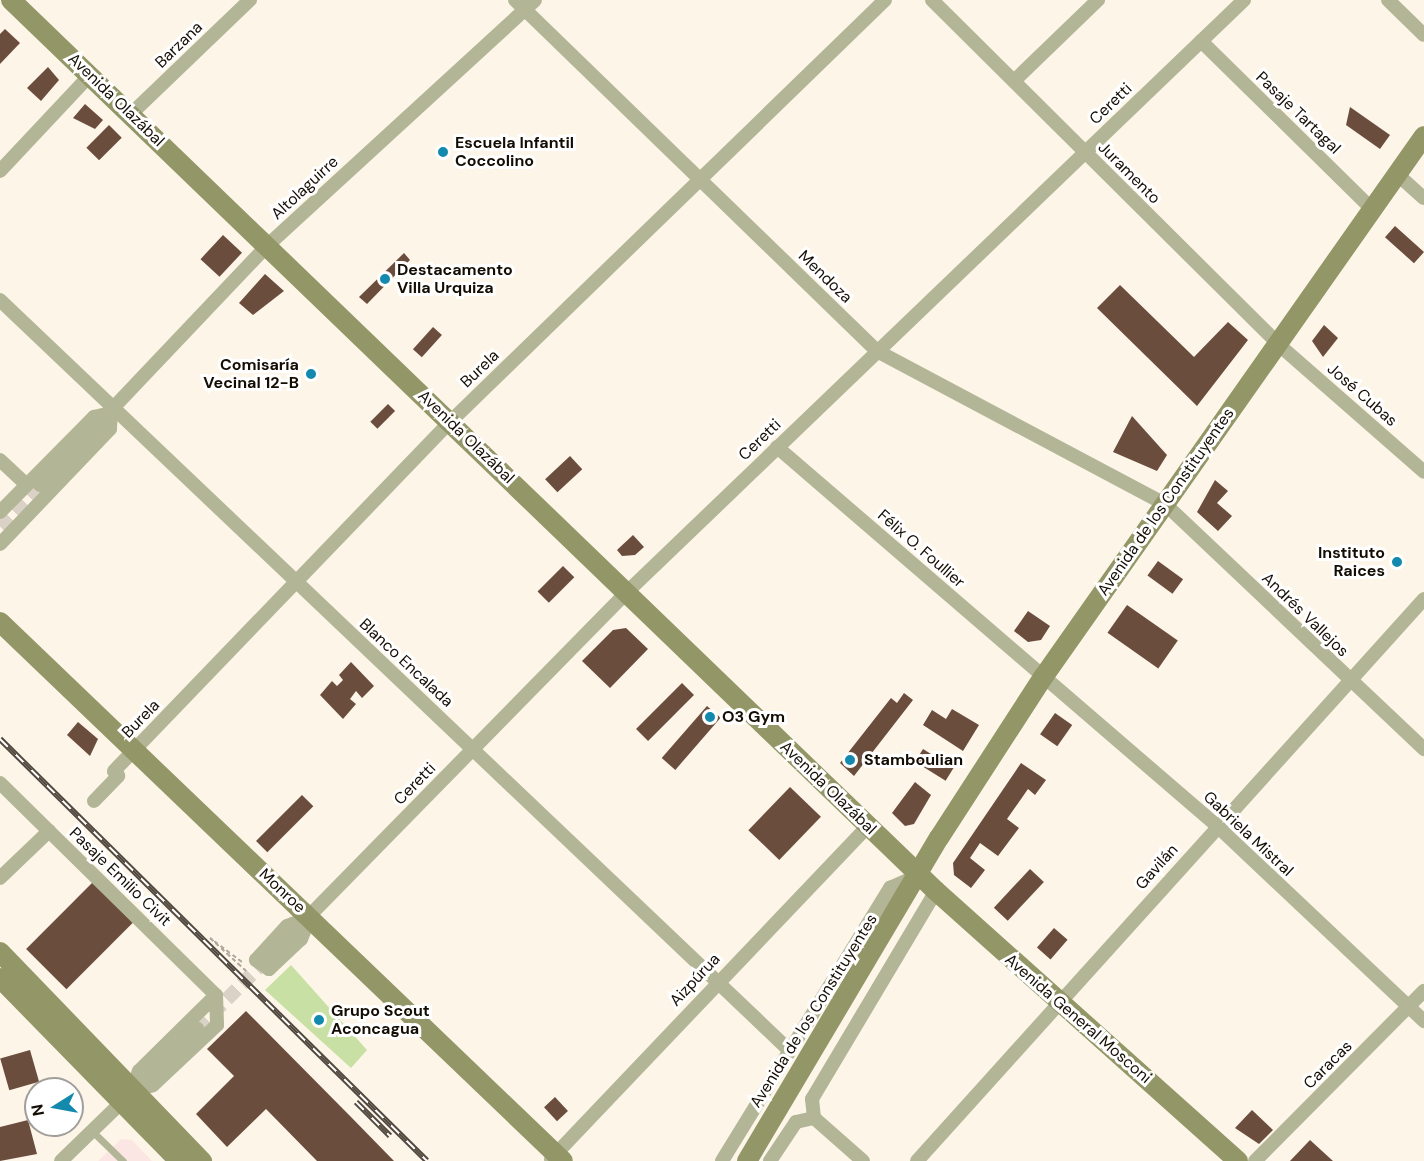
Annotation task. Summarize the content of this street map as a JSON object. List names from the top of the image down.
{
  "streets": {
    "main road": [
      "Avenida Olazábal",
      "Avenida de los Constituyentes",
      "Monroe",
      "Avenida General Mosconi"
    ],
    "street": [
      "Barzana",
      "Ceretti",
      "Pasaje Tartagal",
      "Juramento",
      "Altolaguirre",
      "Mendoza",
      "Burela",
      "José Cubas",
      "Félix O. Foullier",
      "Andrés Vallejos",
      "Blanco Encalada",
      "Gabriela Mistral",
      "Gavilán",
      "Pasaje Emilio Civit",
      "Aizpúrua",
      "Caracas"
    ]
  },
  "crossings": [
    ["Barzana", "Avenida Olazábal"],
    ["Avenida Olazábal", "Ceretti"],
    ["Avenida Olazábal", "Altolaguirre"],
    ["Avenida Olazábal", "Burela"],
    ["Avenida Olazábal", "Avenida de los Constituyentes"],
    ["Avenida Olazábal", "Aizpúrua"],
    ["Avenida Olazábal", "Avenida General Mosconi"],
    ["Ceretti", "Pasaje Tartagal"],
    ["Ceretti", "Juramento"],
    ["Ceretti", "Mendoza"],
    ["Ceretti", "Félix O. Foullier"],
    ["Ceretti", "Blanco Encalada"],
    ["Ceretti", "Monroe"],
    ["Pasaje Tartagal", "Avenida de los Constituyentes"],
    ["Juramento", "José Cubas"],
    ["Juramento", "Avenida de los Constituyentes"],
    ["Altolaguirre", "Mendoza"],
    ["Altolaguirre", "Blanco Encalada"],
    ["Mendoza", "Burela"],
    ["Mendoza", "Avenida de los Constituyentes"],
    ["Mendoza", "Andrés Vallejos"],
    ["Burela", "Blanco Encalada"],
    ["Burela", "Monroe"],
    ["José Cubas", "Avenida de los Constituyentes"],
    ["Avenida de los Constituyentes", "Félix O. Foullier"],
    ["Avenida de los Constituyentes", "Andrés Vallejos"],
    ["Avenida de los Constituyentes", "Blanco Encalada"],
    ["Avenida de los Constituyentes", "Gabriela Mistral"],
    ["Avenida de los Constituyentes", "Avenida General Mosconi"],
    ["Félix O. Foullier", "Gabriela Mistral"],
    ["Andrés Vallejos", "Gavilán"],
    ["Blanco Encalada", "Aizpúrua"],
    ["Gabriela Mistral", "Gavilán"],
    ["Gabriela Mistral", "Caracas"],
    ["Gavilán", "Avenida General Mosconi"],
    ["Monroe", "Aizpúrua"]
  ],
  "places": [
    "Escuela Infantil Coccolino",
    "Destacamento Villa Urquiza",
    "Comisaría Vecinal 12-B",
    "Instituto Raices",
    "O3 Gym",
    "Stamboulian",
    "Grupo Scout Aconcagua"
  ],
  "north": "left"
}
